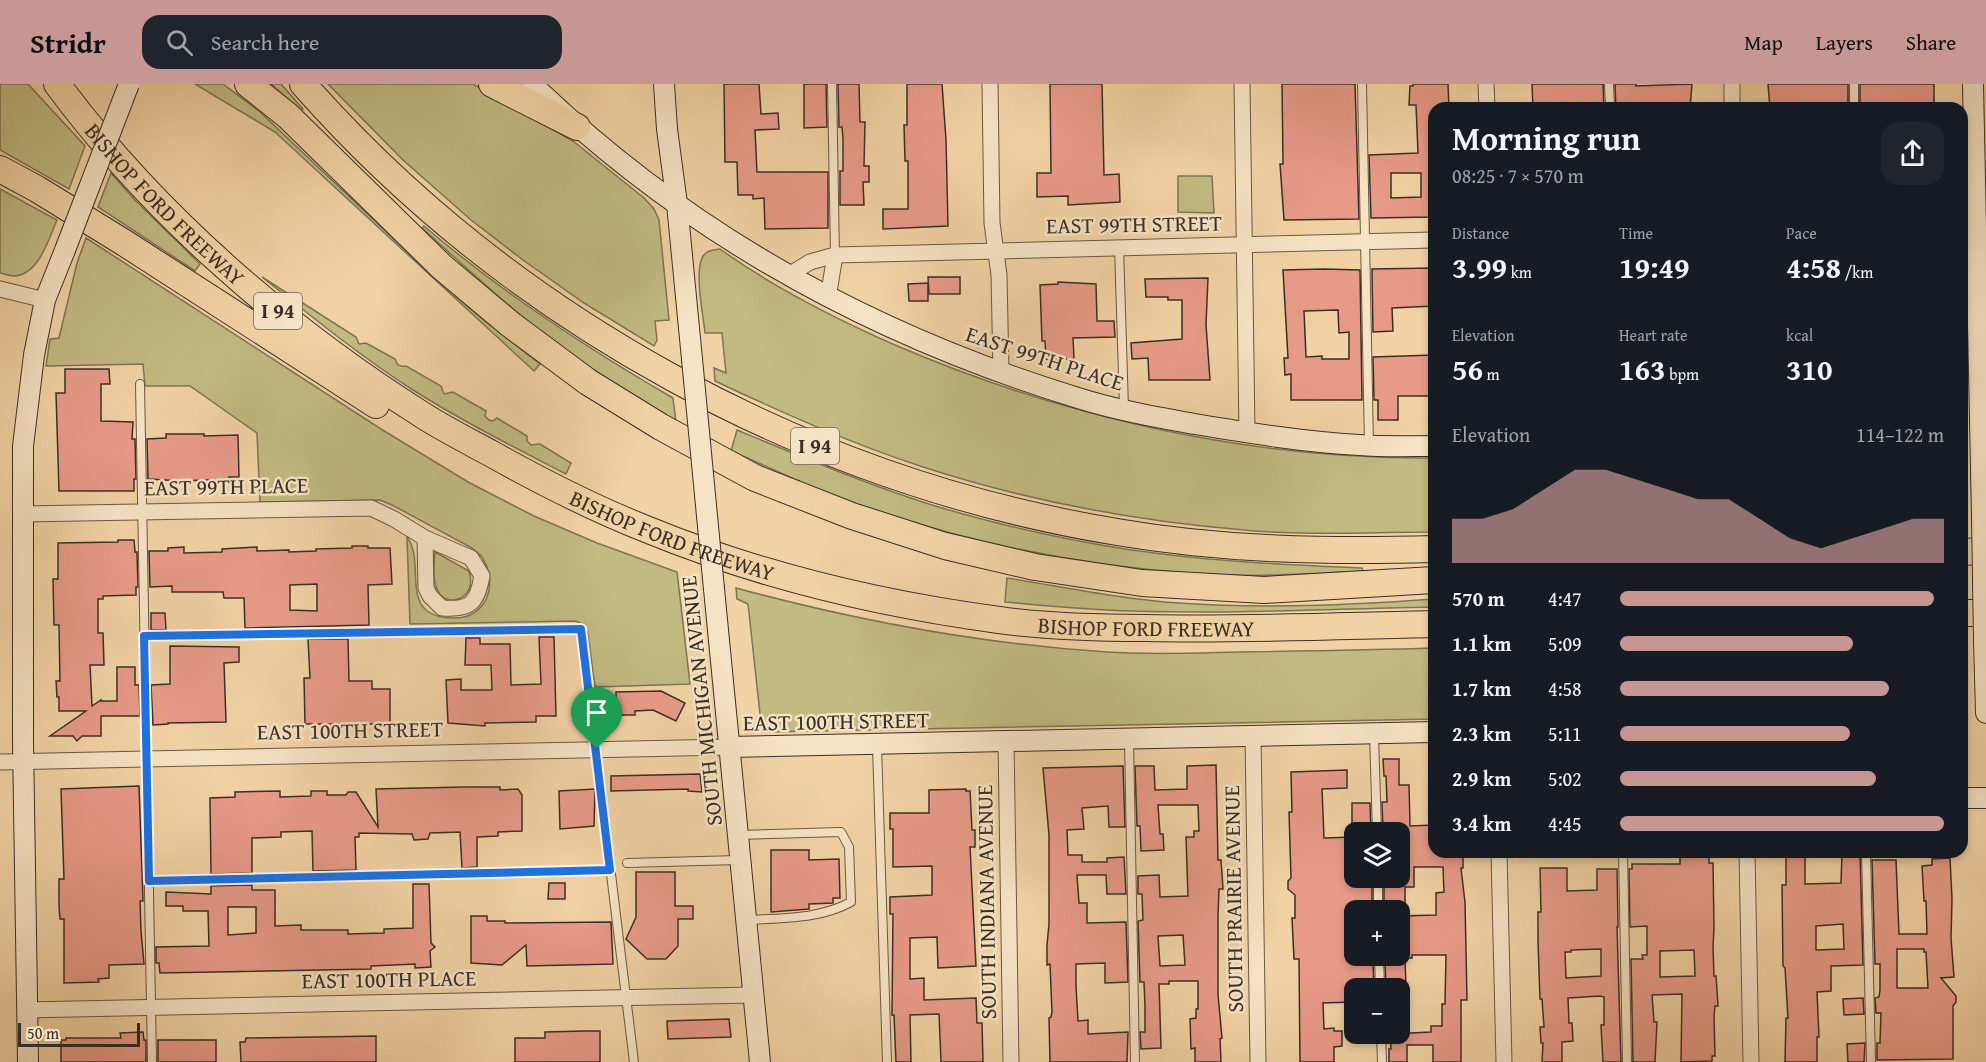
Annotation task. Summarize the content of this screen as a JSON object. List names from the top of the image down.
{
  "streets": {
    "highway": ["BISHOP FORD FREEWAY", "I 94"],
    "street": [
      "EAST 99TH STREET",
      "EAST 99TH PLACE",
      "SOUTH MICHIGAN AVENUE",
      "EAST 100TH STREET",
      "SOUTH PRAIRIE AVENUE",
      "SOUTH INDIANA AVENUE",
      "EAST 100TH PLACE"
    ]
  },
  "crossings": [
    ["EAST 99TH STREET", "EAST 99TH PLACE"],
    ["EAST 99TH PLACE", "SOUTH MICHIGAN AVENUE"],
    ["SOUTH MICHIGAN AVENUE", "EAST 100TH STREET"],
    ["SOUTH MICHIGAN AVENUE", "EAST 100TH PLACE"],
    ["EAST 100TH STREET", "SOUTH PRAIRIE AVENUE"],
    ["EAST 100TH STREET", "SOUTH INDIANA AVENUE"]
  ],
  "scale_bar": "50 m",
  "page": {
    "header": "Stridr",
    "search": "Search here",
    "nav": ["Map", "Layers", "Share"],
    "heading": ["Morning run", "08:25 · 7 × 570 m"],
    "stats": [
      ["Distance", "3.99 km"],
      ["Time", "19:49"],
      ["Pace", "4:58 /km"],
      ["Elevation", "56 m"],
      ["Heart rate", "163 bpm"],
      ["kcal", "310"]
    ],
    "chart": ["Elevation", "114–122 m"],
    "list": [
      {
        "name": "570 m",
        "note": "4:47"
      },
      {
        "name": "1.1 km",
        "note": "5:09"
      },
      {
        "name": "1.7 km",
        "note": "4:58"
      },
      {
        "name": "2.3 km",
        "note": "5:11"
      },
      {
        "name": "2.9 km",
        "note": "5:02"
      },
      {
        "name": "3.4 km",
        "note": "4:45"
      }
    ],
    "map_buttons": ["+", "−"],
    "scale": "50 m"
  }
}
